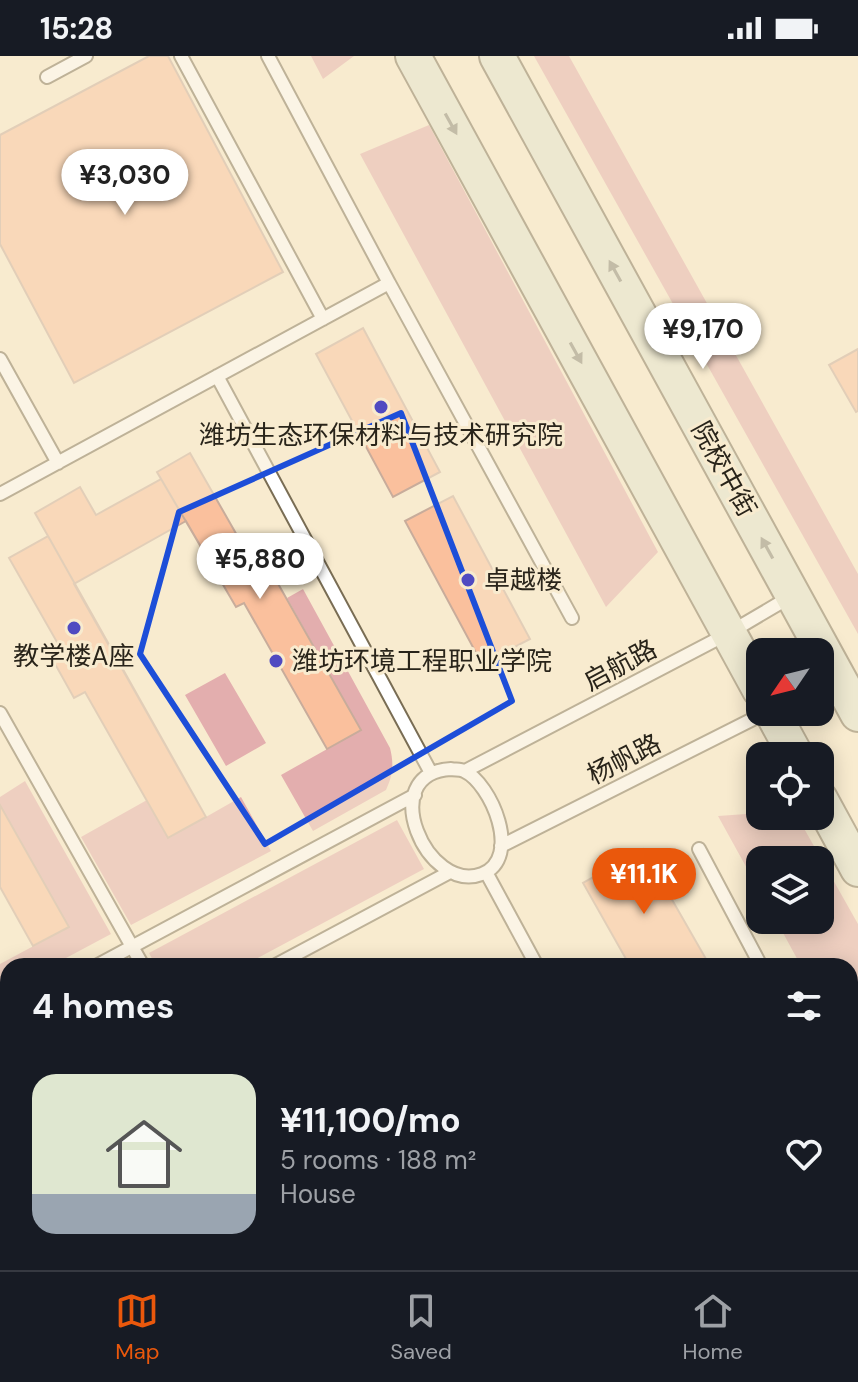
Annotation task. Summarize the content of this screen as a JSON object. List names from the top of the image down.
{
  "streets": {
    "main road": ["院校中街"],
    "lane": ["启航路", "杨帆路"]
  },
  "crossings": [
    ["院校中街", "启航路"],
    ["启航路", "杨帆路"]
  ],
  "places": [
    "潍坊生态环保材料与技术研究院",
    "卓越楼",
    "教学楼A座",
    "潍坊环境工程职业学院"
  ],
  "north": "bottom left",
  "page": {
    "status": "15:28",
    "price": [
      "¥3,030",
      "¥9,170",
      "¥5,880",
      "¥11.1K"
    ],
    "heading": "4 homes",
    "list": [
      {
        "name": "¥11,100/mo",
        "note": "5 rooms · 188 m² · House"
      }
    ],
    "tabs": ["Map", "Saved", "Home"]
  }
}
